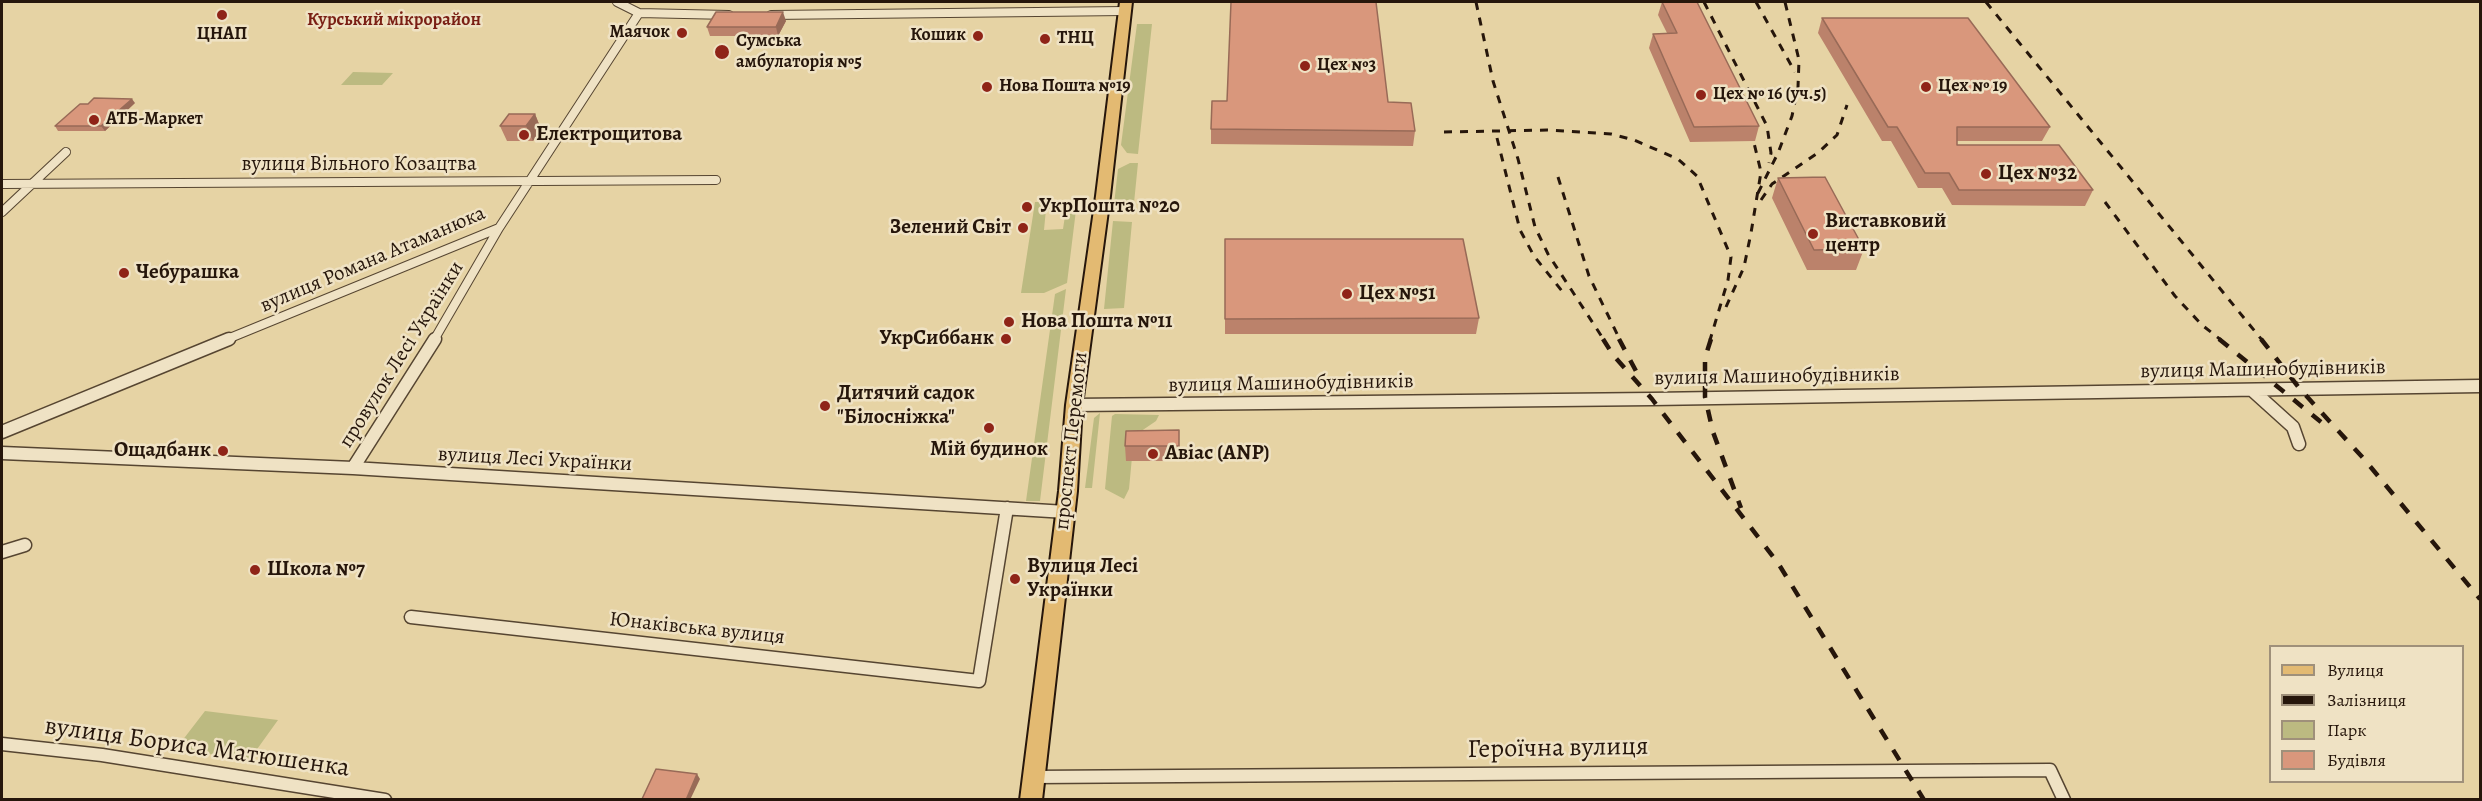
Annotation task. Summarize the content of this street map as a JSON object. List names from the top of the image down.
{
  "streets": {
    "main road": ["проспект Перемоги"],
    "street": [
      "вулиця Вільного Козацтва",
      "вулиця Романа Атаманюка",
      "провулок Лесі Українки",
      "вулиця Машинобудівників",
      "вулиця Лесі Українки",
      "Юнаківська вулиця",
      "вулиця Бориса Матюшенка",
      "Героїчна вулиця"
    ]
  },
  "crossings": [
    ["вулиця Вільного Козацтва", "вулиця Романа Атаманюка"],
    ["вулиця Романа Атаманюка", "провулок Лесі Українки"],
    ["провулок Лесі Українки", "вулиця Лесі Українки"],
    ["вулиця Машинобудівників", "проспект Перемоги"],
    ["проспект Перемоги", "вулиця Лесі Українки"],
    ["проспект Перемоги", "Героїчна вулиця"],
    ["вулиця Лесі Українки", "Юнаківська вулиця"]
  ],
  "districts": ["Курський мікрорайон"],
  "places": [
    "ЦНАП",
    "Маячок",
    "Кошик",
    "ТНЦ",
    "Сумська амбулаторія №5",
    "Цех №3",
    "Нова Пошта №19",
    "Цех № 19",
    "Цех № 16 (уч.5)",
    "АТБ-Маркет",
    "Електрощитова",
    "Цех №32",
    "УкрПошта №20",
    "Зелений Світ",
    "Виставковий центр",
    "Чебурашка",
    "Цех №51",
    "Нова Пошта №11",
    "УкрСиббанк",
    "Дитячий садок \"Білосніжка\"",
    "Мій будинок",
    "Ощадбанк",
    "Авіас (ANP)",
    "Школа №7",
    "Вулиця Лесі Українки"
  ],
  "legend": [
    "Вулиця",
    "Залізниця",
    "Парк",
    "Будівля"
  ]
}
